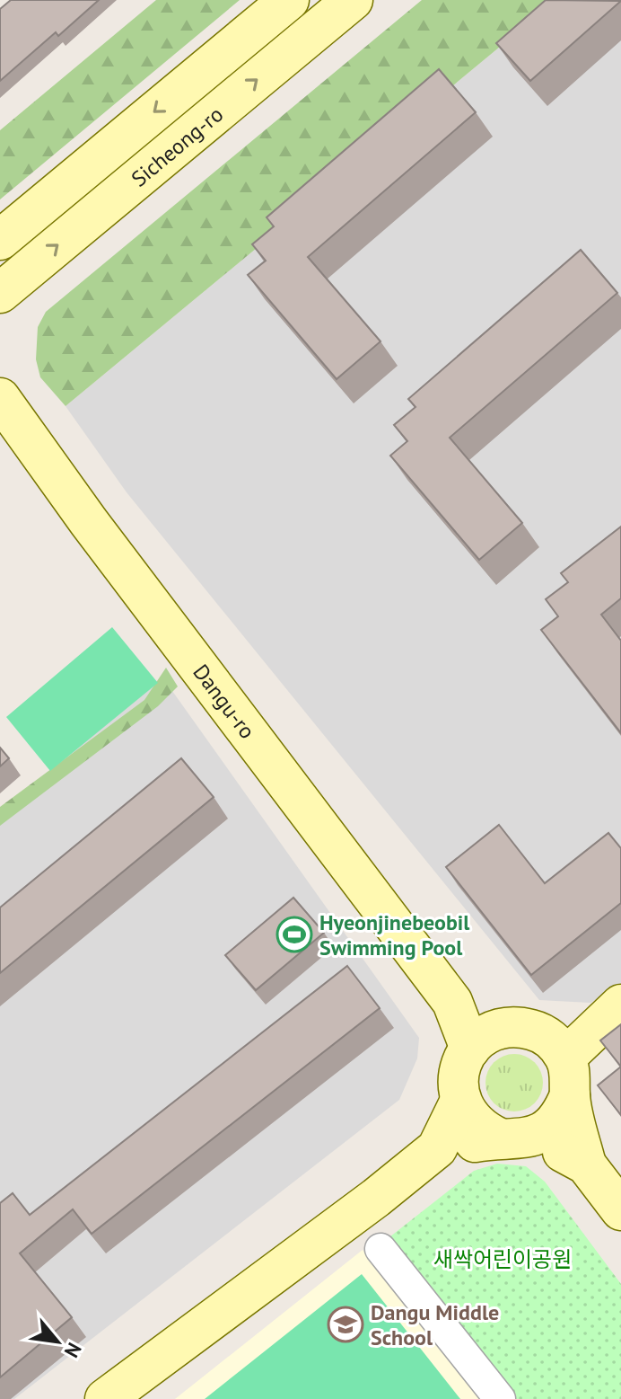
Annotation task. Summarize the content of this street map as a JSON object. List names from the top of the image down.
{
  "streets": {
    "street": ["Sicheong-ro", "Dangu-ro"]
  },
  "parks": ["새싹어린이공원"],
  "places": {
    "sports": ["Hyeonjinebeobil Swimming Pool"],
    "school or university": ["Dangu Middle School"]
  },
  "north": "bottom right"
}
